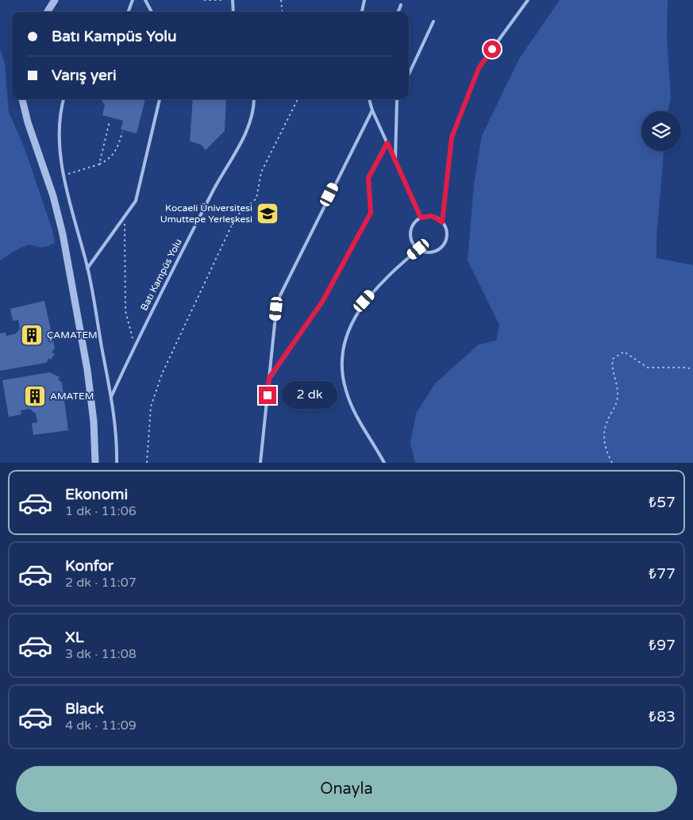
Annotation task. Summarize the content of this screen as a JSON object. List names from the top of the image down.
{
  "streets": {
    "lane": ["Batı Kampüs Yolu"]
  },
  "places": {
    "school or university": ["Kocaeli Üniversitesi Umuttepe Yerleşkesi"],
    "building": ["ÇAMATEM", "AMATEM"]
  },
  "page": {
    "banner": ["Batı Kampüs Yolu", "Varış yeri"],
    "bubble": "2 dk",
    "list": [
      {
        "name": "Ekonomi",
        "note": "1 dk · 11:06",
        "value": "₺57"
      },
      {
        "name": "Konfor",
        "note": "2 dk · 11:07",
        "value": "₺77"
      },
      {
        "name": "XL",
        "note": "3 dk · 11:08",
        "value": "₺97"
      },
      {
        "name": "Black",
        "note": "4 dk · 11:09",
        "value": "₺83"
      }
    ],
    "buttons": "Onayla"
  }
}
